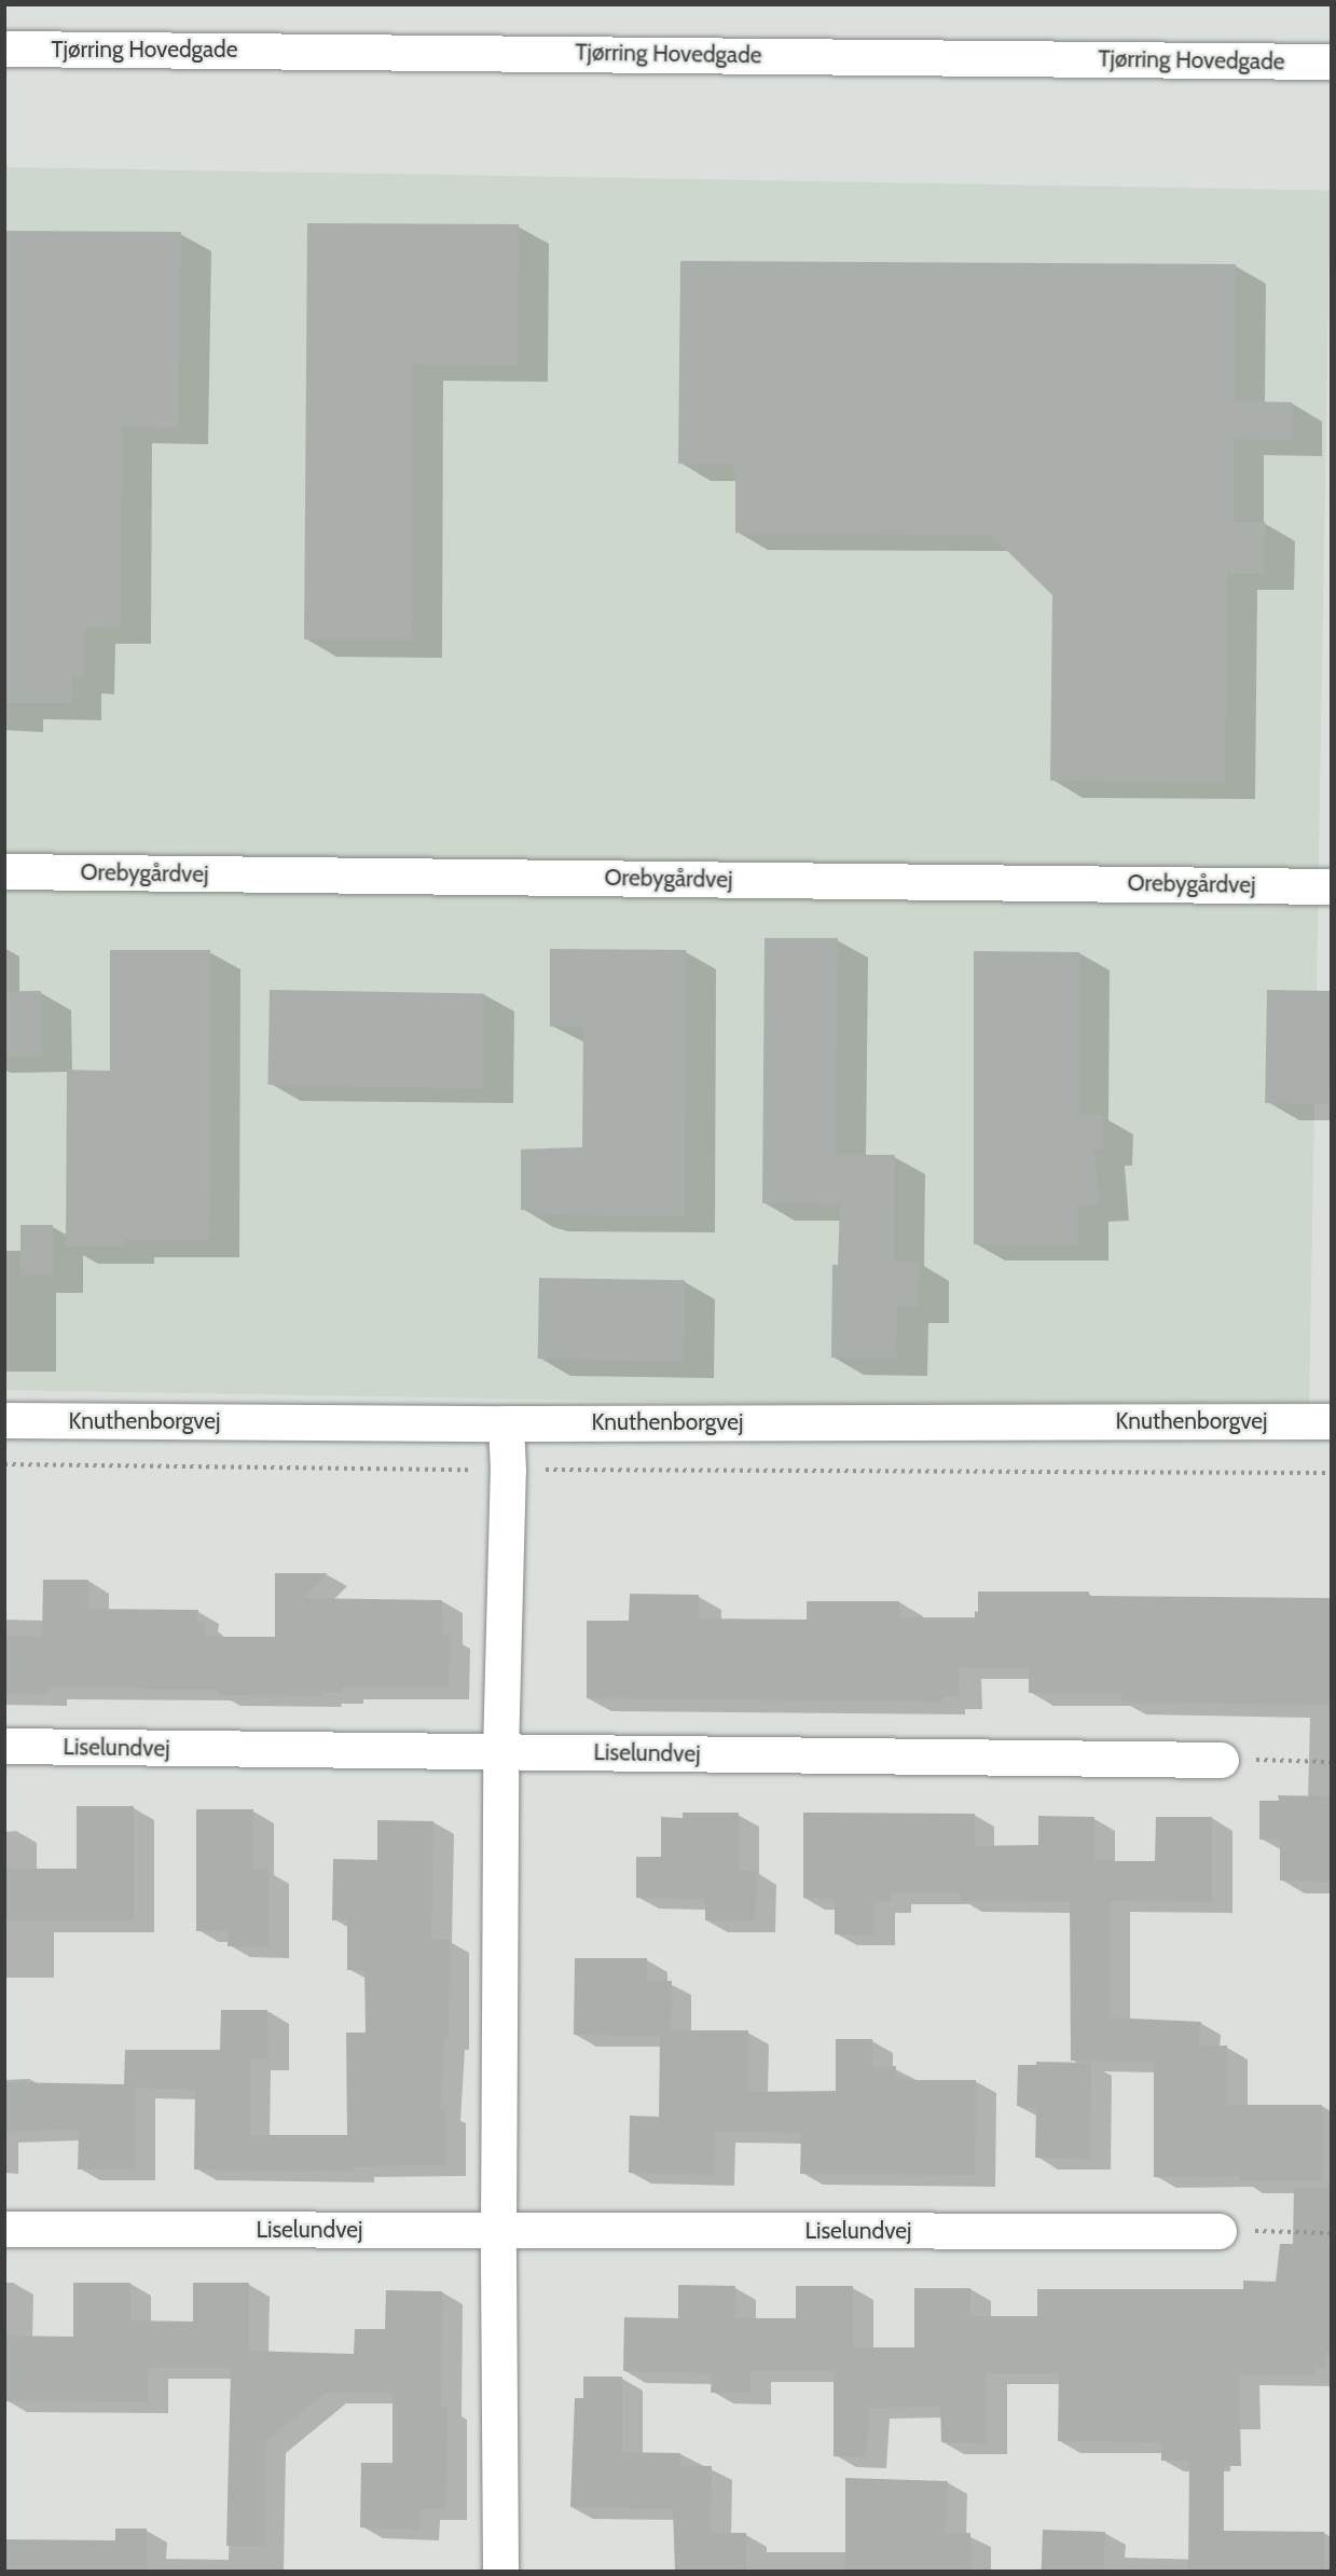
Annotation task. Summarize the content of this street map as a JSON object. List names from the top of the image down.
{
  "streets": {
    "street": [
      "Tjørring Hovedgade",
      "Orebygårdvej",
      "Knuthenborgvej",
      "Liselundvej"
    ]
  }
}
